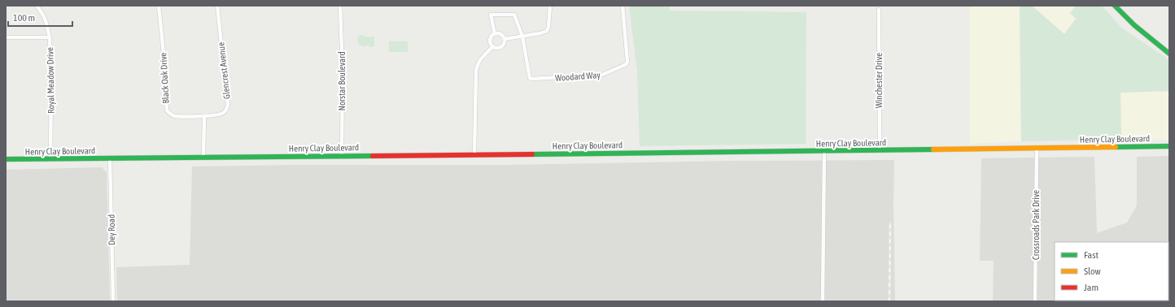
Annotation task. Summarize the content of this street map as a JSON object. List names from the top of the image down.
{
  "streets": {
    "main road": ["Henry Clay Boulevard"],
    "street": [
      "Glencrest Avenue",
      "Woodard Way",
      "Black Oak Drive",
      "Royal Meadow Drive",
      "Winchester Drive",
      "Norstar Boulevard",
      "Crossroads Park Drive",
      "Dey Road"
    ]
  },
  "crossings": [
    ["Glencrest Avenue", "Black Oak Drive"],
    ["Royal Meadow Drive", "Henry Clay Boulevard"],
    ["Winchester Drive", "Henry Clay Boulevard"],
    ["Norstar Boulevard", "Henry Clay Boulevard"],
    ["Henry Clay Boulevard", "Crossroads Park Drive"],
    ["Henry Clay Boulevard", "Dey Road"]
  ],
  "legend": ["Fast", "Slow", "Jam"],
  "scale_bar": "100 m"
}
